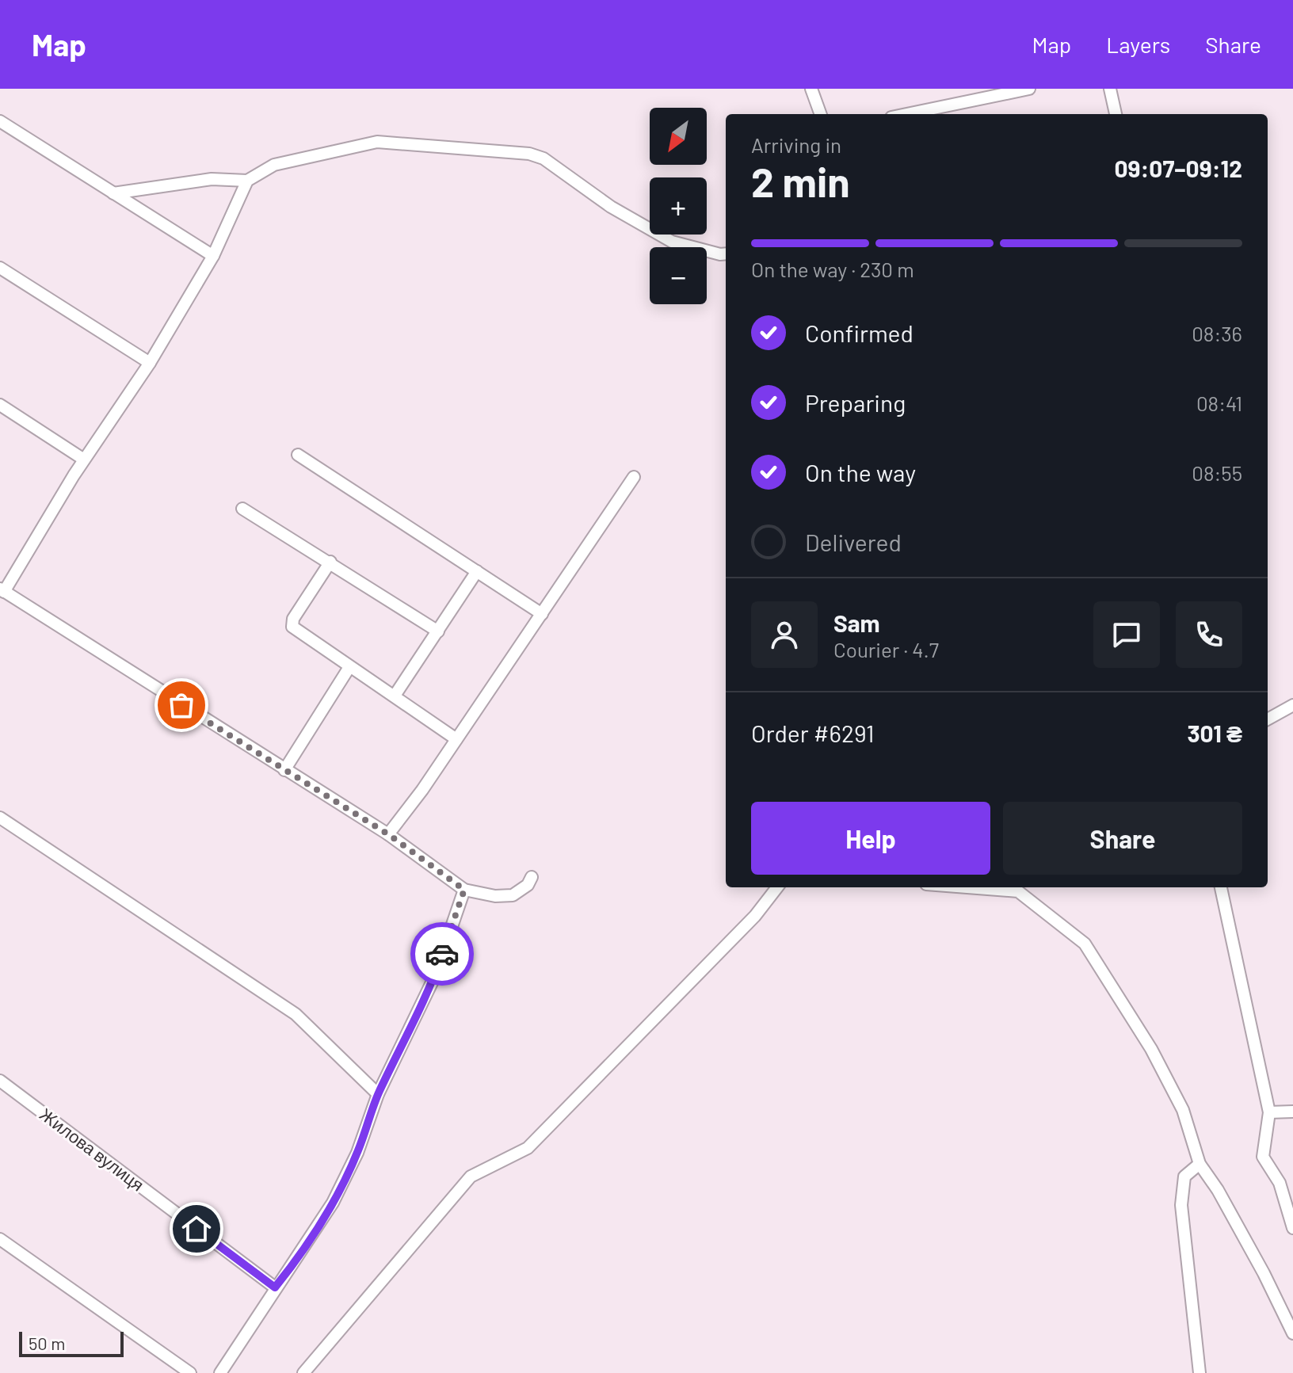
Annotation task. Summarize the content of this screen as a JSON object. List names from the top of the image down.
{
  "streets": {
    "street": ["Жилова вулиця"]
  },
  "scale_bar": "50 m",
  "north": "bottom left",
  "page": {
    "header": "Map",
    "nav": ["Map", "Layers", "Share"],
    "map_buttons": ["+", "−"],
    "heading": ["2 min", "Arriving in", "09:07–09:12"],
    "panel": [
      "Sam",
      "Courier · 4.7",
      "Order #6291",
      "301 ₴"
    ],
    "bar": "On the way · 230 m",
    "list": [
      ["Confirmed", "08:36"],
      ["Preparing", "08:41"],
      ["On the way", "08:55"],
      "Delivered"
    ],
    "buttons": ["Help", "Share"],
    "scale": "50 m"
  }
}
